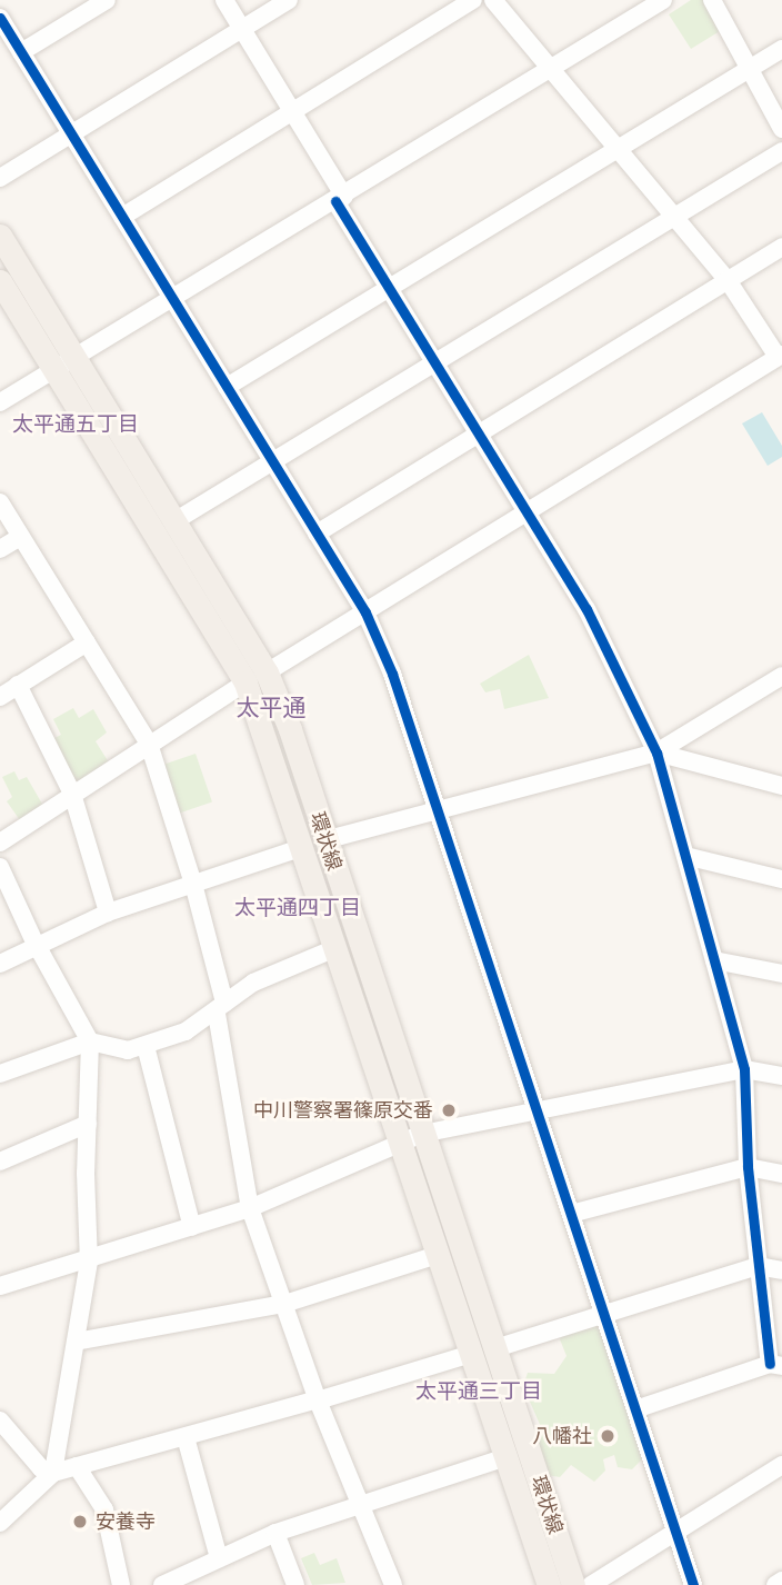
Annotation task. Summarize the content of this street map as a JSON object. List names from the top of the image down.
{
  "streets": {
    "main road": ["環状線"]
  },
  "districts": [
    "太平通五丁目",
    "太平通",
    "太平通四丁目",
    "太平通三丁目"
  ],
  "places": ["中川警察署篠原交番", "八幡社", "安養寺"]
}
